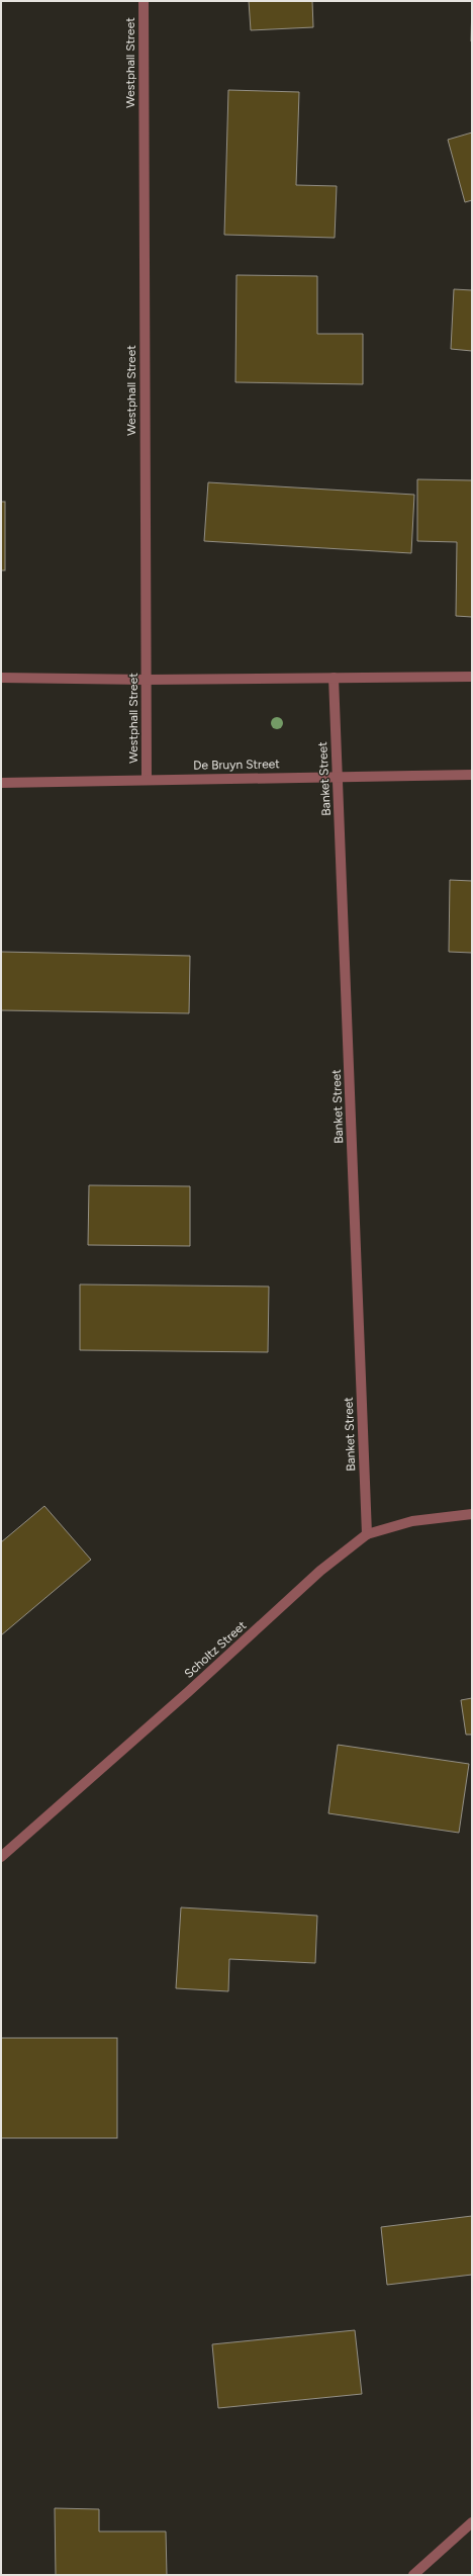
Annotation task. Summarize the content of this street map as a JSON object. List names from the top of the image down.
{
  "streets": {
    "street": [
      "Westphall Street",
      "De Bruyn Street",
      "Banket Street",
      "Scholtz Street"
    ]
  },
  "crossings": [
    ["Westphall Street", "De Bruyn Street"],
    ["De Bruyn Street", "Banket Street"],
    ["Banket Street", "Scholtz Street"]
  ]
}
